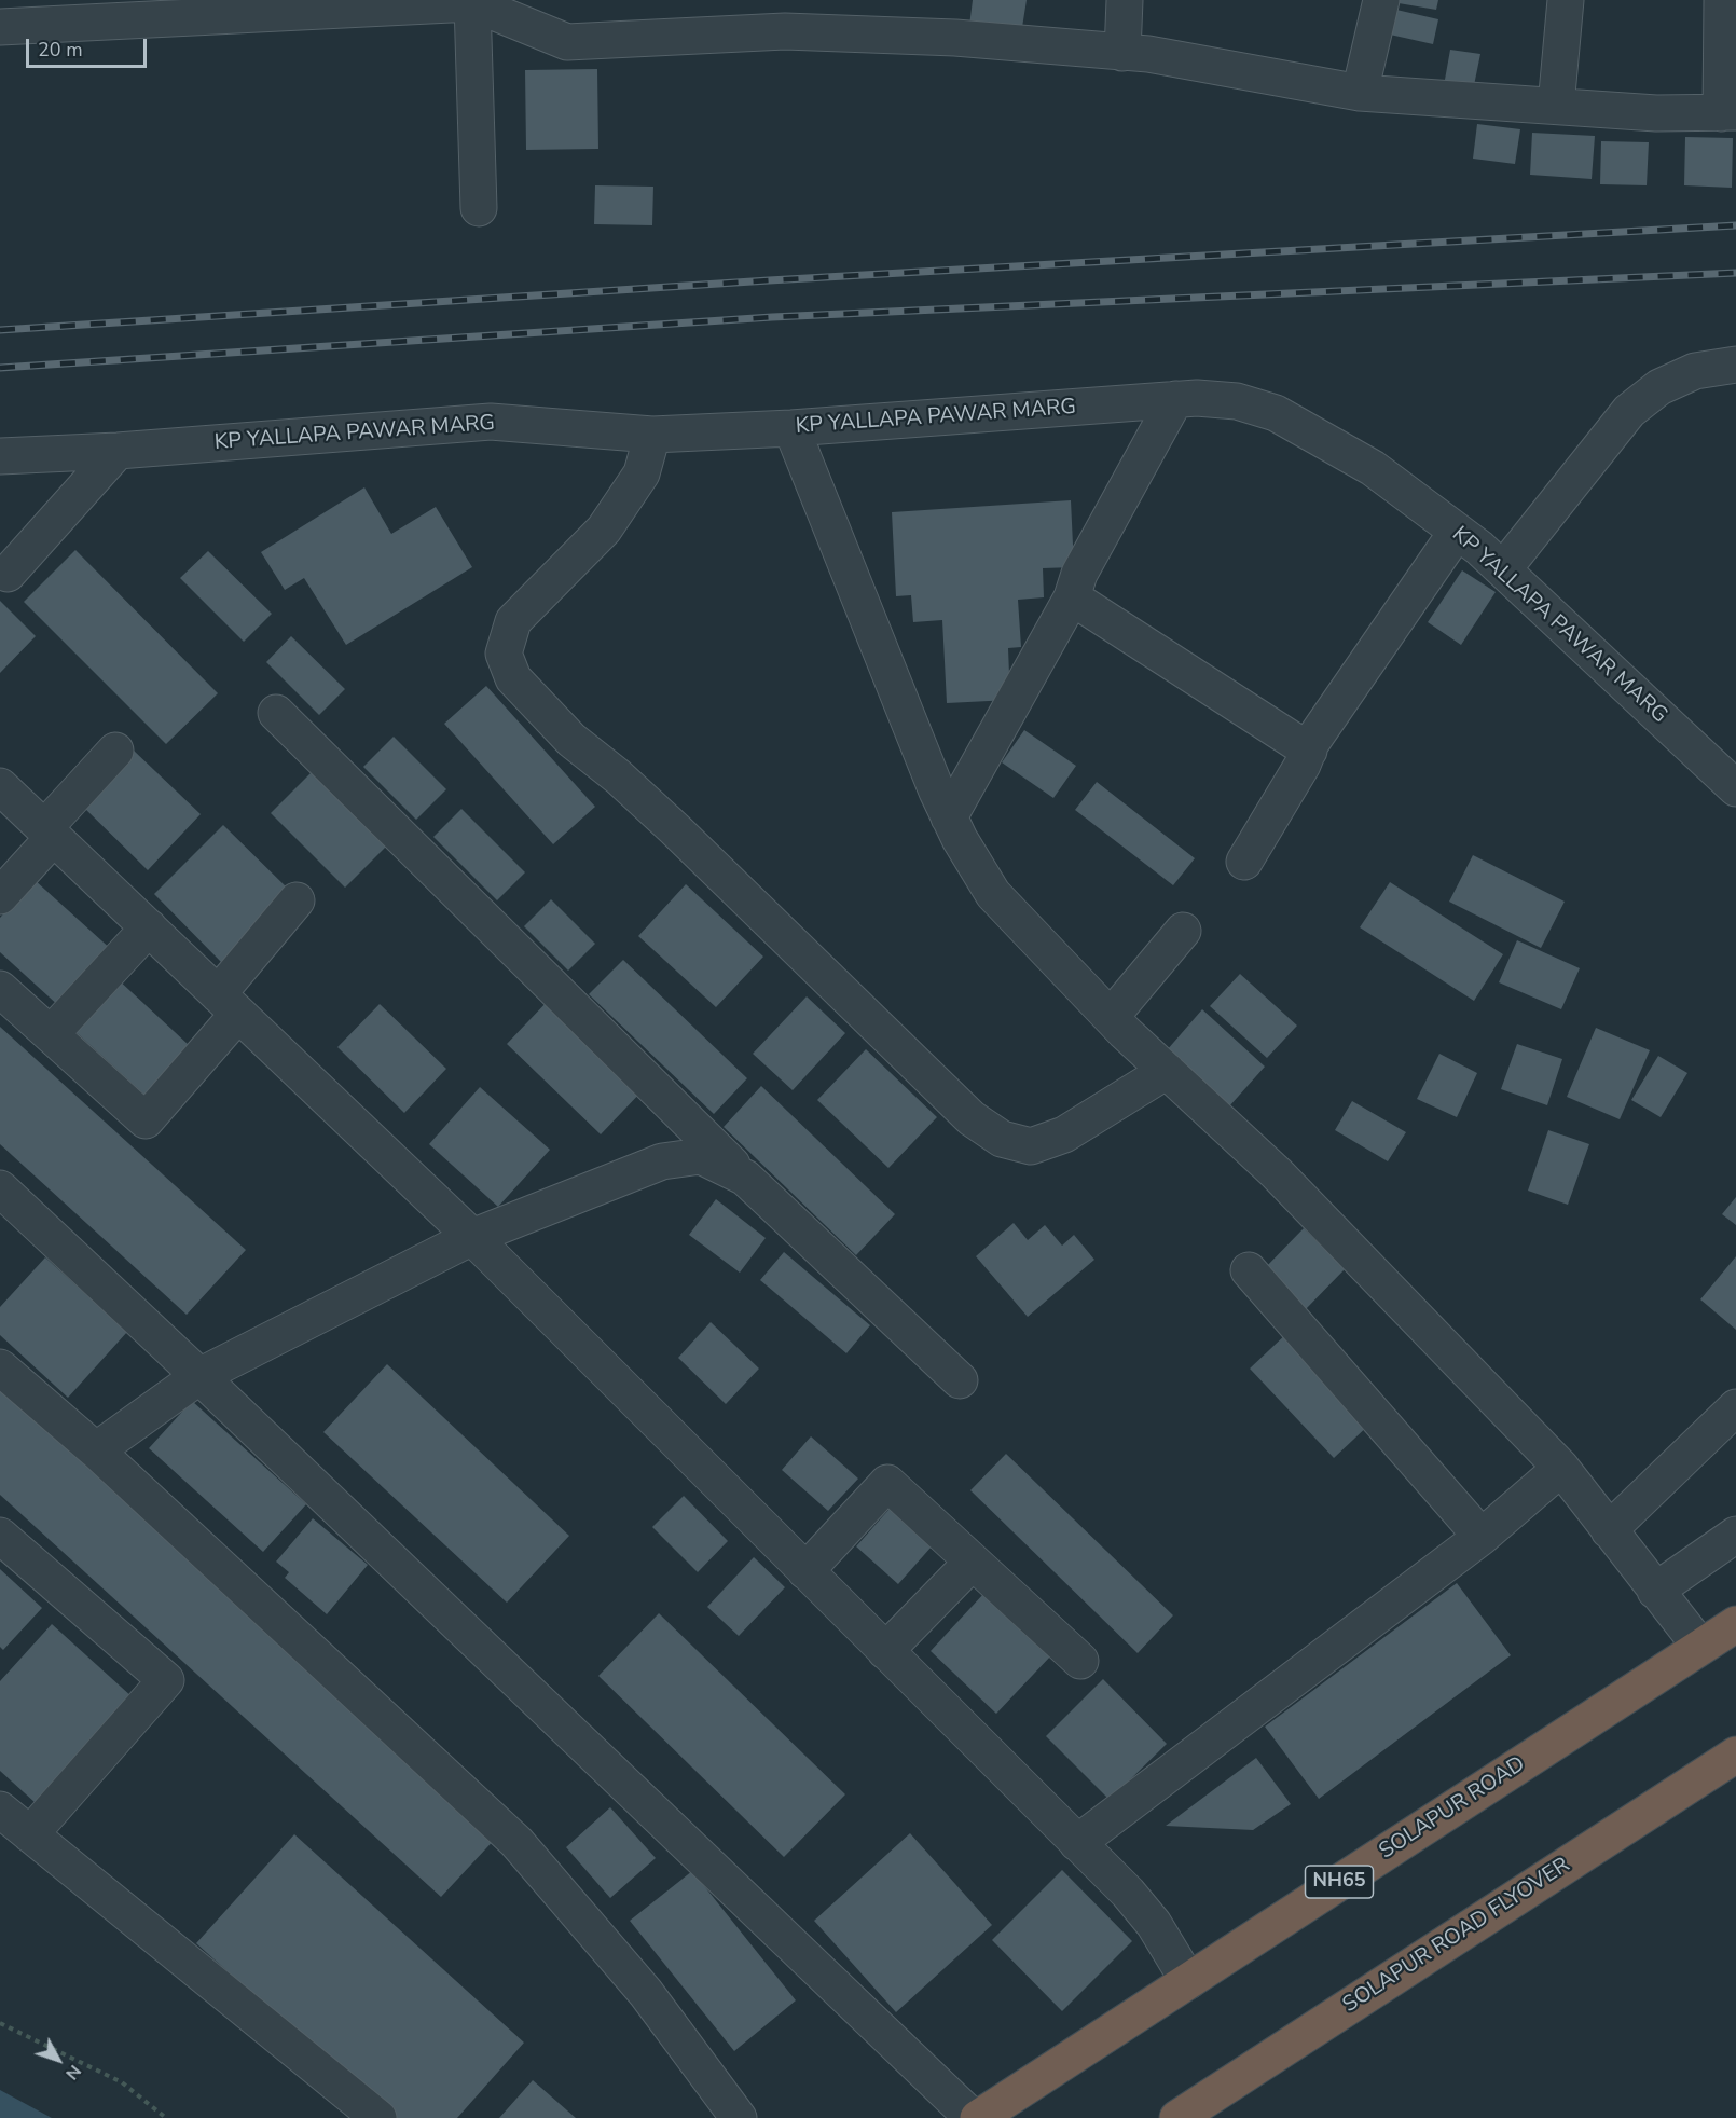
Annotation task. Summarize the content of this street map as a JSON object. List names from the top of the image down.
{
  "streets": {
    "highway": ["SOLAPUR ROAD", "NH65", "SOLAPUR ROAD FLYOVER"],
    "street": ["KP YALLAPA PAWAR MARG"]
  },
  "crossings": [
    ["SOLAPUR ROAD", "NH65"]
  ],
  "scale_bar": "20 m",
  "north": "bottom right"
}
